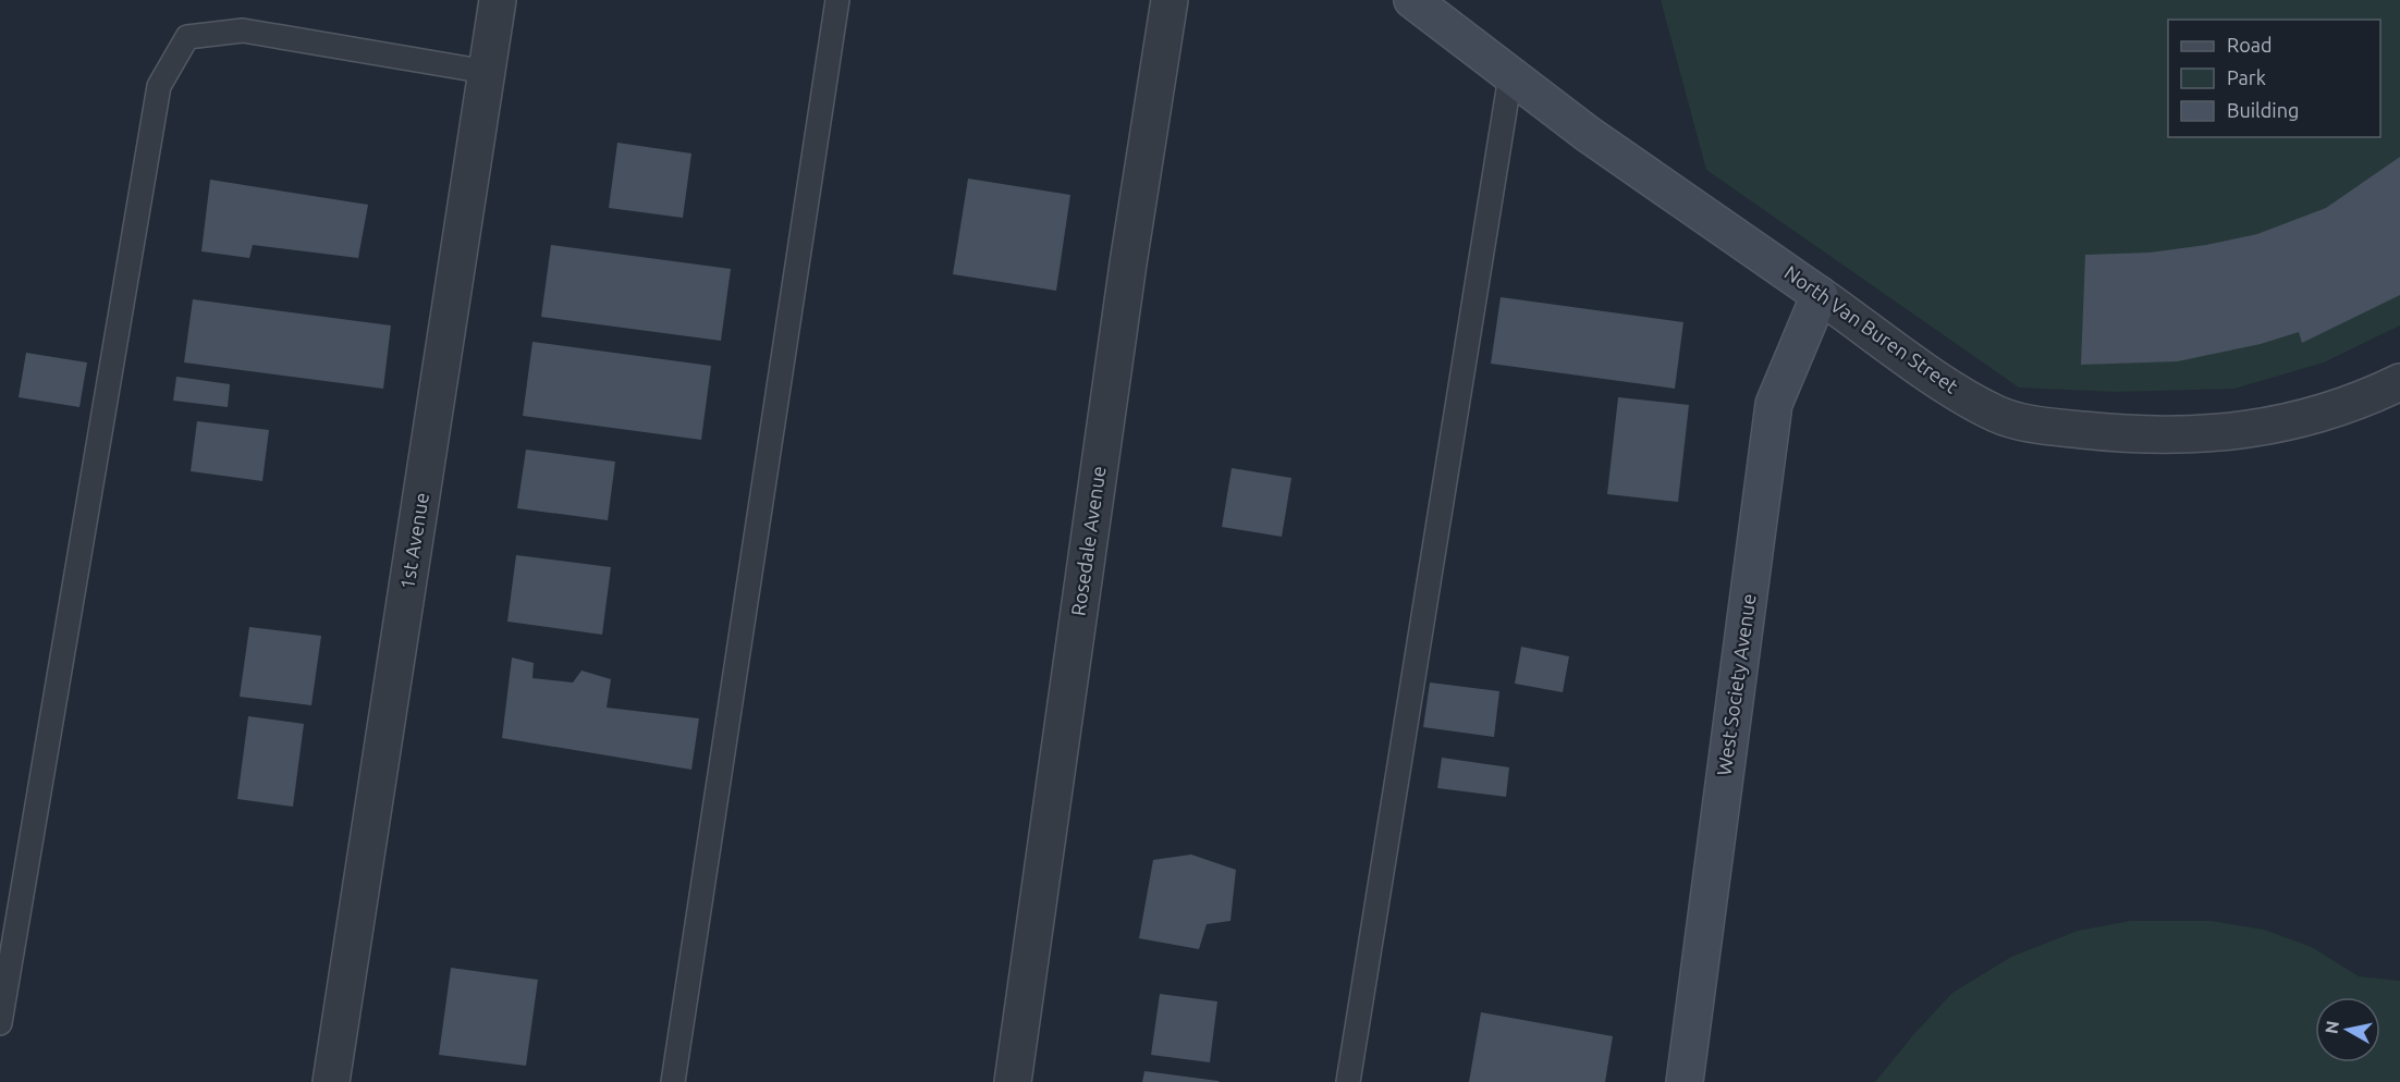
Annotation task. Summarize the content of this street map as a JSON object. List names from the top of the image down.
{
  "streets": {
    "street": [
      "North Van Buren Street",
      "1st Avenue",
      "Rosedale Avenue",
      "West Society Avenue"
    ]
  },
  "crossings": [
    ["North Van Buren Street", "West Society Avenue"]
  ],
  "legend": ["Road", "Park", "Building"],
  "north": "left"
}
